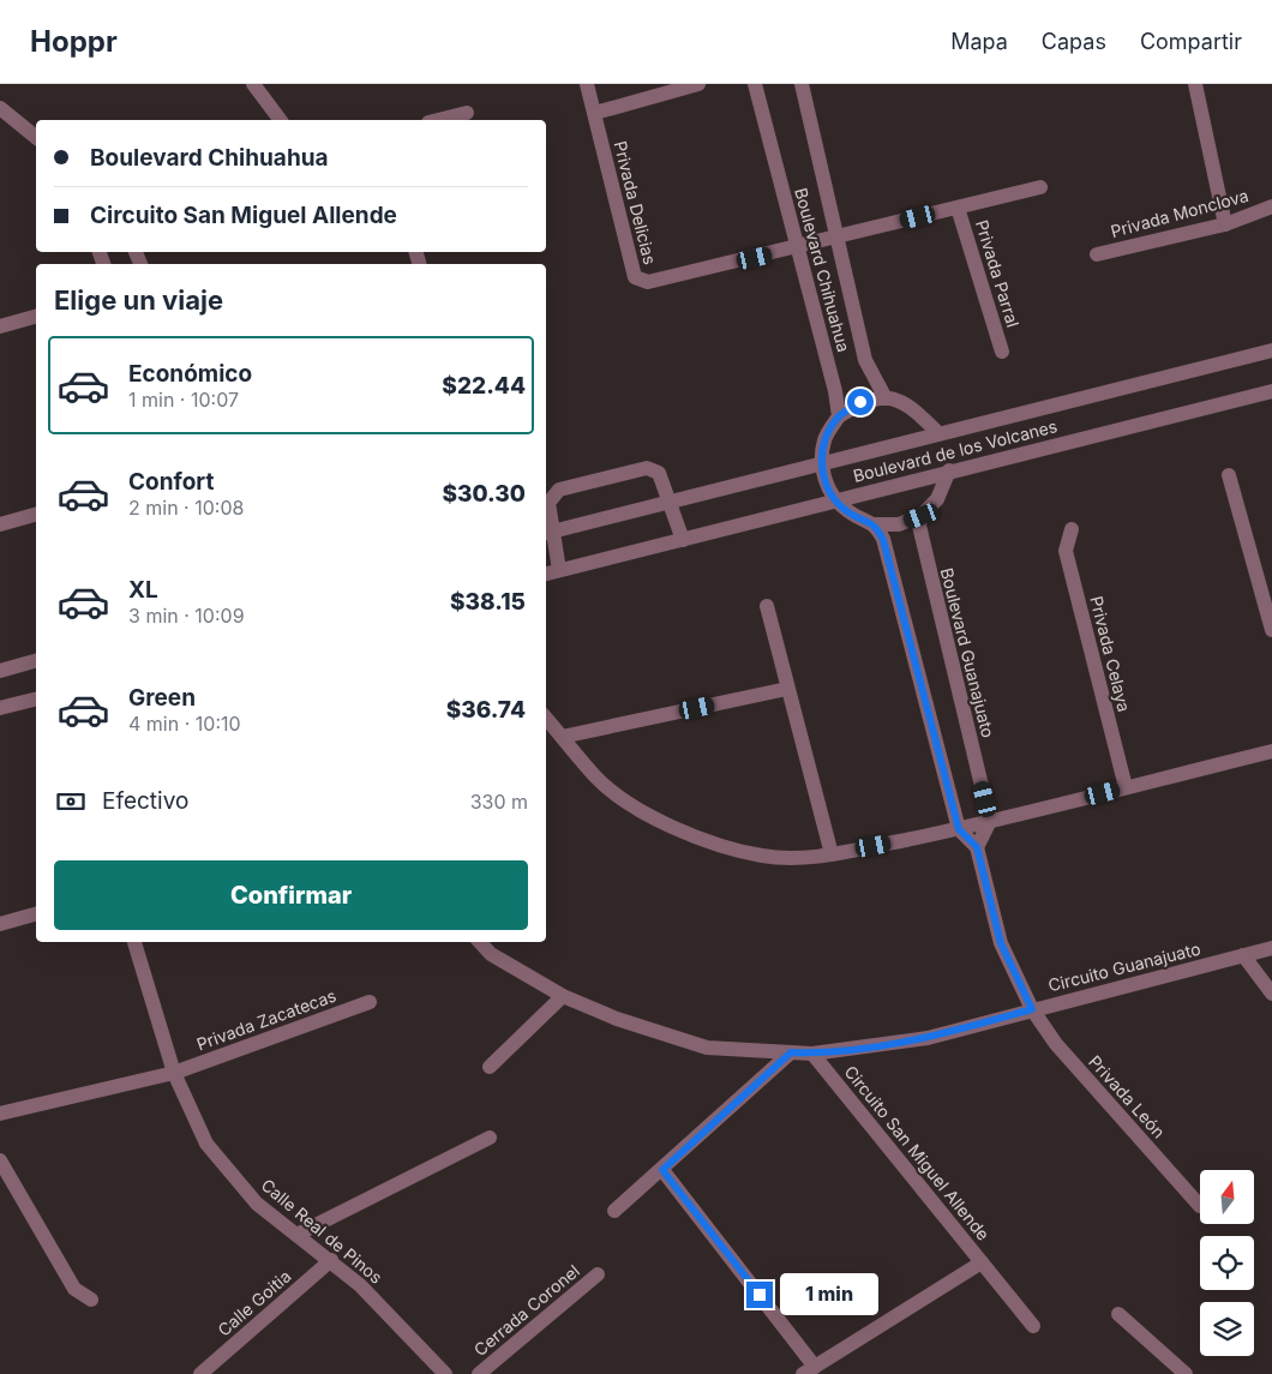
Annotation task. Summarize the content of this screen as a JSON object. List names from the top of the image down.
{
  "streets": {
    "street": [
      "Privada Delicias",
      "Privada Monclova",
      "Boulevard Chihuahua",
      "Privada Parral",
      "Boulevard de los Volcanes",
      "Boulevard Guanajuato",
      "Privada Celaya",
      "Circuito Guanajuato",
      "Privada Zacatecas",
      "Privada León",
      "Circuito San Miguel Allende",
      "Calle Real de Pinos",
      "Calle Goitia",
      "Cerrada Coronel"
    ]
  },
  "crossings": [
    ["Privada Delicias", "Boulevard Chihuahua"],
    ["Privada Delicias", "Privada Parral"],
    ["Boulevard Chihuahua", "Privada Parral"],
    ["Circuito Guanajuato", "Privada León"],
    ["Circuito Guanajuato", "Circuito San Miguel Allende"],
    ["Privada Zacatecas", "Calle Real de Pinos"],
    ["Calle Real de Pinos", "Calle Goitia"]
  ],
  "north": "top",
  "page": {
    "header": "Hoppr",
    "nav": ["Mapa", "Capas", "Compartir"],
    "banner": ["Boulevard Chihuahua", "Circuito San Miguel Allende"],
    "heading": "Elige un viaje",
    "list": [
      {
        "name": "Económico",
        "note": "1 min · 10:07",
        "value": "$22.44"
      },
      {
        "name": "Confort",
        "note": "2 min · 10:08",
        "value": "$30.30"
      },
      {
        "name": "XL",
        "note": "3 min · 10:09",
        "value": "$38.15"
      },
      {
        "name": "Green",
        "note": "4 min · 10:10",
        "value": "$36.74"
      }
    ],
    "pay": ["Efectivo", "330 m"],
    "buttons": "Confirmar",
    "bubble": "1 min"
  }
}
